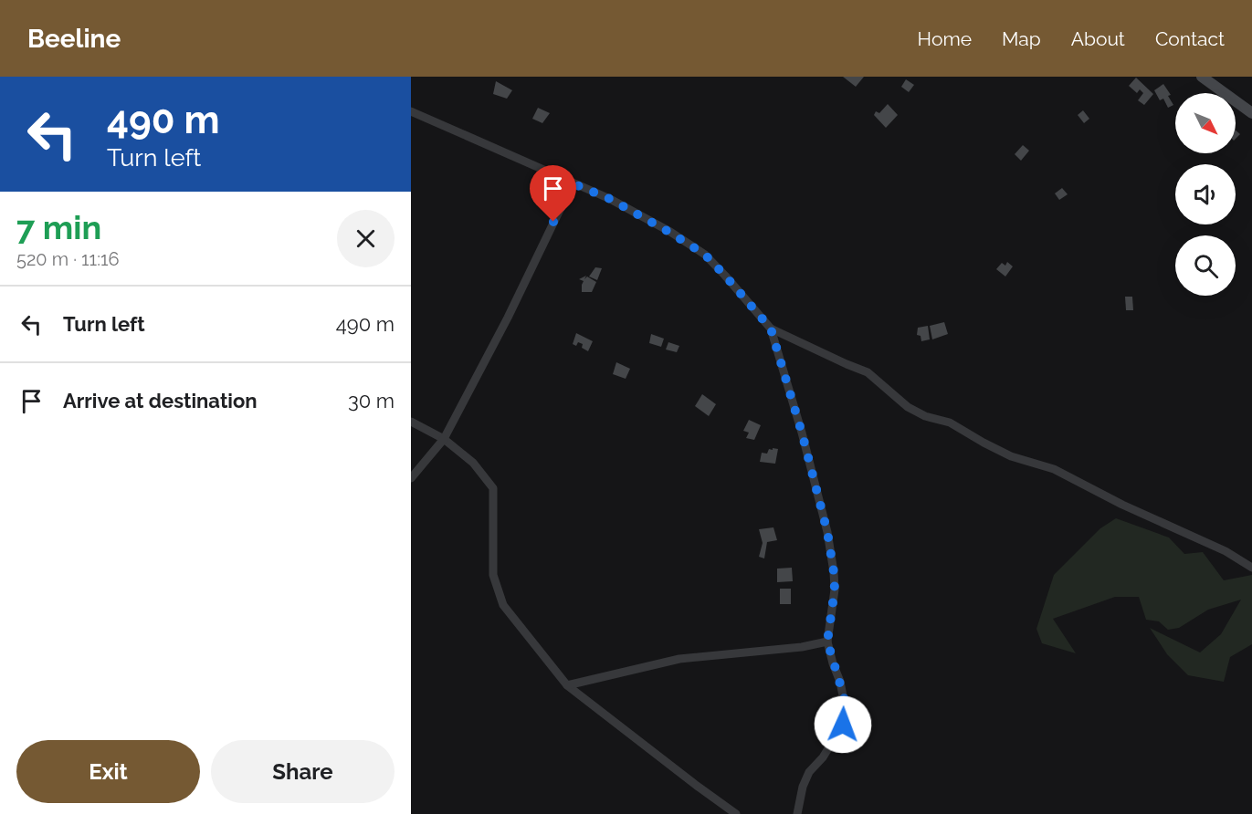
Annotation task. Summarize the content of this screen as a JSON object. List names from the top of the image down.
{
  "north": "bottom right",
  "page": {
    "header": "Beeline",
    "nav": [
      "Home",
      "Map",
      "About",
      "Contact"
    ],
    "turn": ["490 m", "Turn left"],
    "heading": ["7 min", "520 m · 11:16"],
    "list": [
      {
        "name": "Turn left",
        "value": "490 m"
      },
      {
        "name": "Arrive at destination",
        "value": "30 m"
      }
    ],
    "buttons": ["Exit", "Share"]
  }
}
